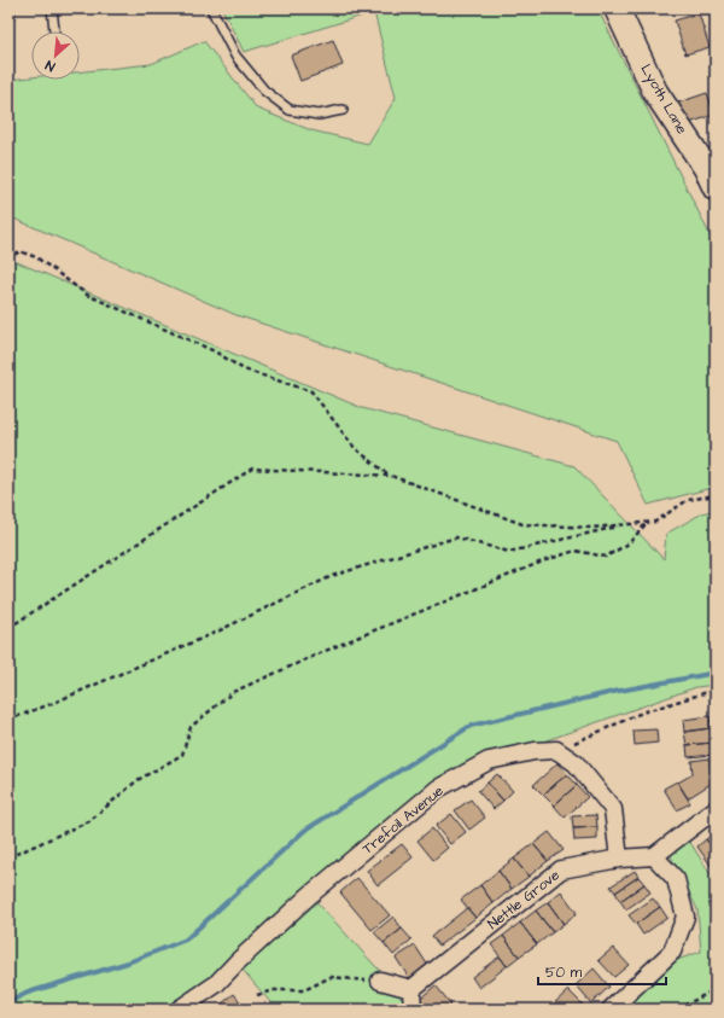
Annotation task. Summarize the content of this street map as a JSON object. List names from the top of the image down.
{
  "streets": {
    "street": ["Lyoth Lane", "Trefoil Avenue", "Nettle Grove"]
  },
  "scale_bar": "50 m",
  "north": "bottom left"
}
